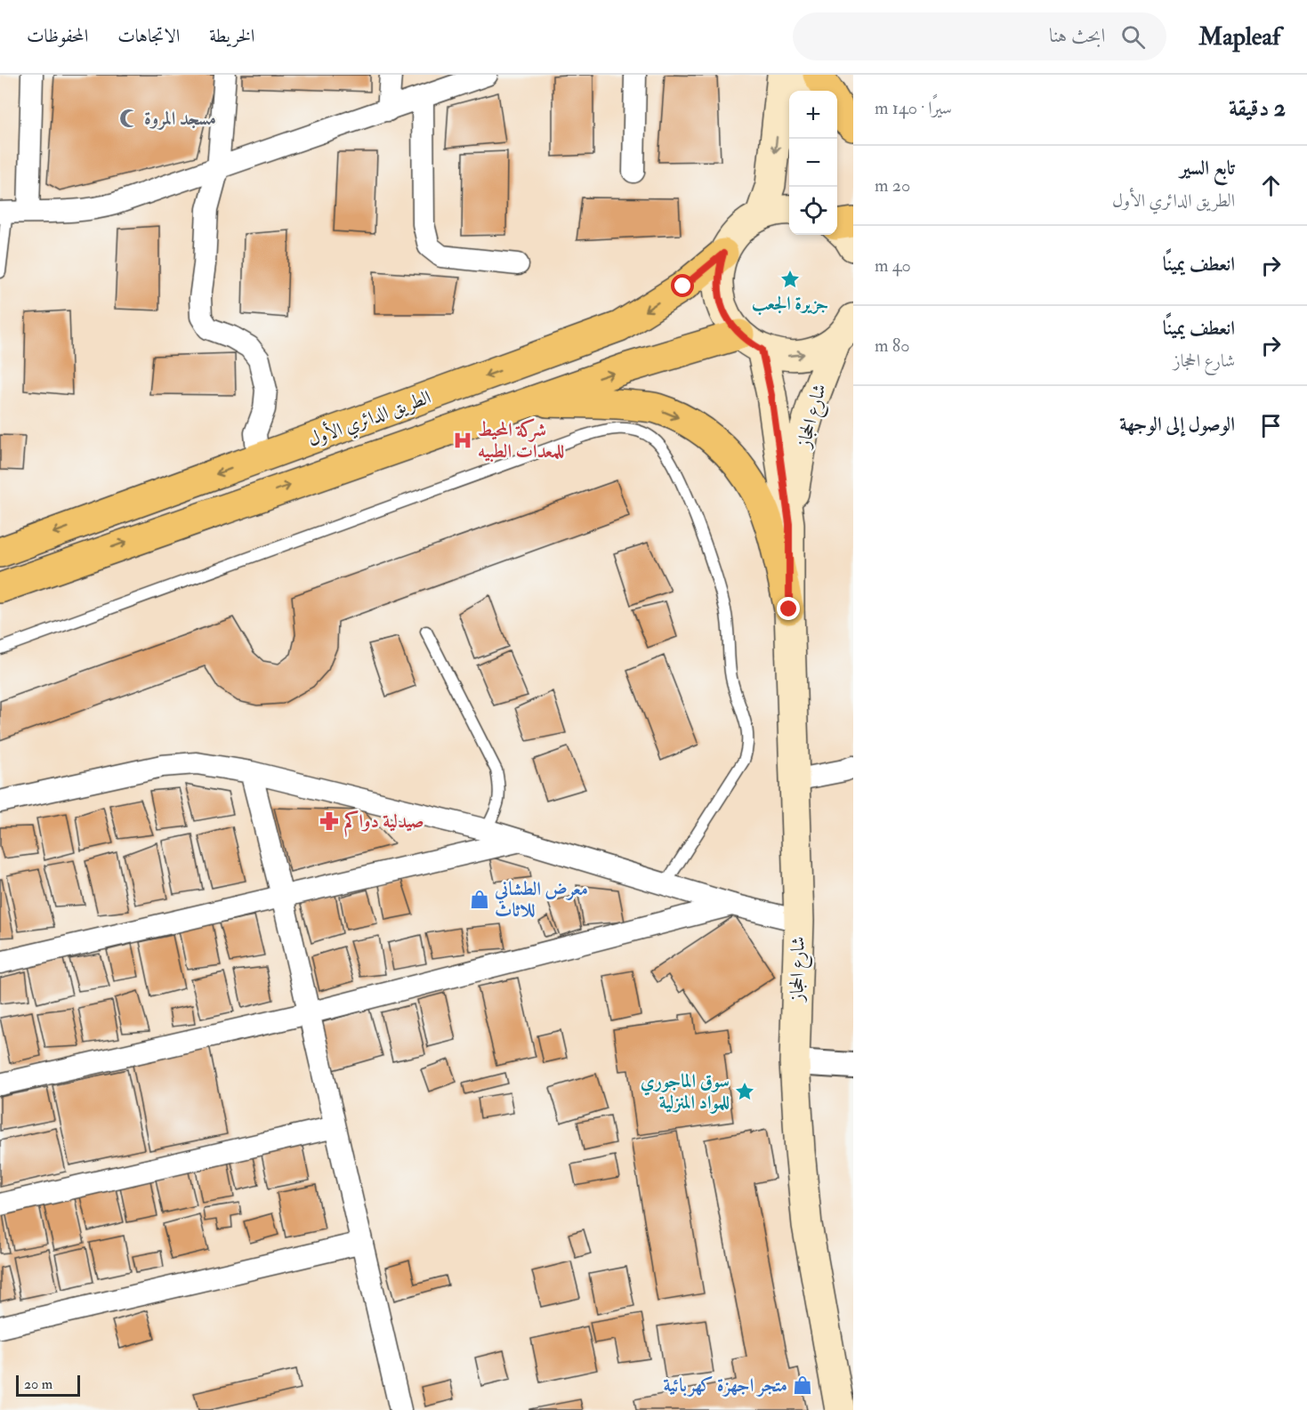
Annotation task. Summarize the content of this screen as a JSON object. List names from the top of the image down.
{
  "streets": {
    "main road": ["شارع الحجاز", "الطريق الدائري الأول"]
  },
  "crossings": [
    ["شارع الحجاز", "الطريق الدائري الأول"]
  ],
  "places": {
    "mosque": ["مسجد المروة"],
    "place": ["جزيرة الجعب", "سوق الماجوري للمواد المنزلية"],
    "hospital": ["شركة المحيط للمعدات الطبيه"],
    "pharmacy": ["صيدلية دواكم"],
    "shop": ["معرض الطشاني للاثاث", "متجر اجهزة كهربائية"]
  },
  "scale_bar": "20 m",
  "page": {
    "header": "Mapleaf",
    "search": "ابحث هنا",
    "nav": ["الخريطة", "الاتجاهات", "المحفوظات"],
    "heading": ["2 دقيقة", "سيرًا · 140 m"],
    "map_buttons": ["+", "−"],
    "list": [
      ["تابع السير", "الطريق الدائري الأول", "20 m"],
      ["انعطف يمينًا", "40 m"],
      ["انعطف يمينًا", "شارع الحجاز", "80 m"],
      "الوصول إلى الوجهة"
    ],
    "scale": "20 m"
  }
}
